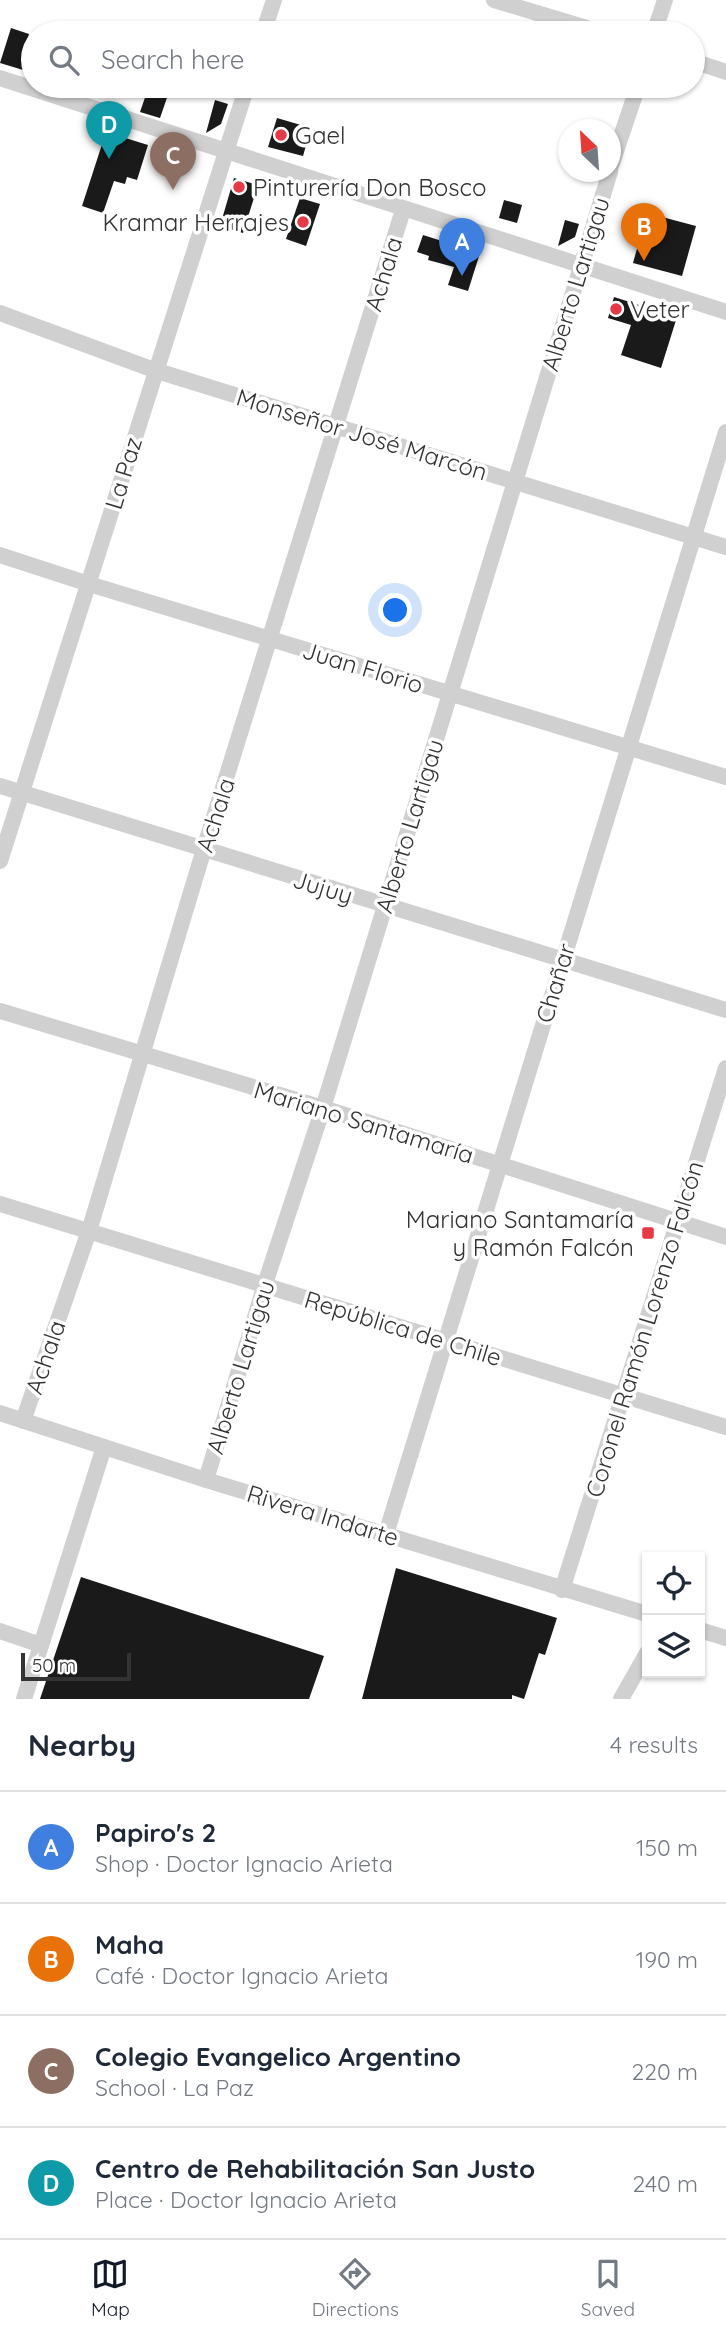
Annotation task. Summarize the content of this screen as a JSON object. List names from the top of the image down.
{
  "streets": {
    "street": [
      "Achala",
      "Alberto Lartigau",
      "Monseñor José Marcón",
      "La Paz",
      "Juan Florio",
      "Jujuy",
      "Chañar",
      "Mariano Santamaría",
      "República de Chile",
      "Coronel Ramón Lorenzo Falcón",
      "Rivera Indarte"
    ]
  },
  "crossings": [
    ["Achala", "Monseñor José Marcón"],
    ["Achala", "Juan Florio"],
    ["Achala", "Jujuy"],
    ["Achala", "Mariano Santamaría"],
    ["Achala", "República de Chile"],
    ["Achala", "Rivera Indarte"],
    ["Alberto Lartigau", "Monseñor José Marcón"],
    ["Alberto Lartigau", "Juan Florio"],
    ["Alberto Lartigau", "Jujuy"],
    ["Alberto Lartigau", "Mariano Santamaría"],
    ["Alberto Lartigau", "República de Chile"],
    ["Alberto Lartigau", "Rivera Indarte"],
    ["Monseñor José Marcón", "La Paz"],
    ["Monseñor José Marcón", "Chañar"],
    ["La Paz", "Juan Florio"],
    ["La Paz", "Jujuy"],
    ["Juan Florio", "Chañar"],
    ["Jujuy", "Chañar"],
    ["Chañar", "Mariano Santamaría"],
    ["Chañar", "República de Chile"],
    ["Chañar", "Rivera Indarte"],
    ["Mariano Santamaría", "Coronel Ramón Lorenzo Falcón"],
    ["República de Chile", "Coronel Ramón Lorenzo Falcón"],
    ["Coronel Ramón Lorenzo Falcón", "Rivera Indarte"]
  ],
  "places": {
    "other": [
      "Gael",
      "Pinturería Don Bosco",
      "Kramar Herrajes",
      "Veter"
    ],
    "transit": ["Mariano Santamaría y Ramón Falcón"]
  },
  "scale_bar": "50 m",
  "north": "top left",
  "page": {
    "search": "Search here",
    "pins": [
      "D",
      "C",
      "B",
      "A"
    ],
    "scale": "50 m",
    "heading": ["Nearby", "4 results"],
    "list": [
      {
        "mark": "A",
        "name": "Papiro's 2",
        "note": "Shop · Doctor Ignacio Arieta",
        "value": "150 m"
      },
      {
        "mark": "B",
        "name": "Maha",
        "note": "Café · Doctor Ignacio Arieta",
        "value": "190 m"
      },
      {
        "mark": "C",
        "name": "Colegio Evangelico Argentino",
        "note": "School · La Paz",
        "value": "220 m"
      },
      {
        "mark": "D",
        "name": "Centro de Rehabilitación San Justo",
        "note": "Place · Doctor Ignacio Arieta",
        "value": "240 m"
      }
    ],
    "nav": ["Map", "Directions", "Saved"]
  }
}
